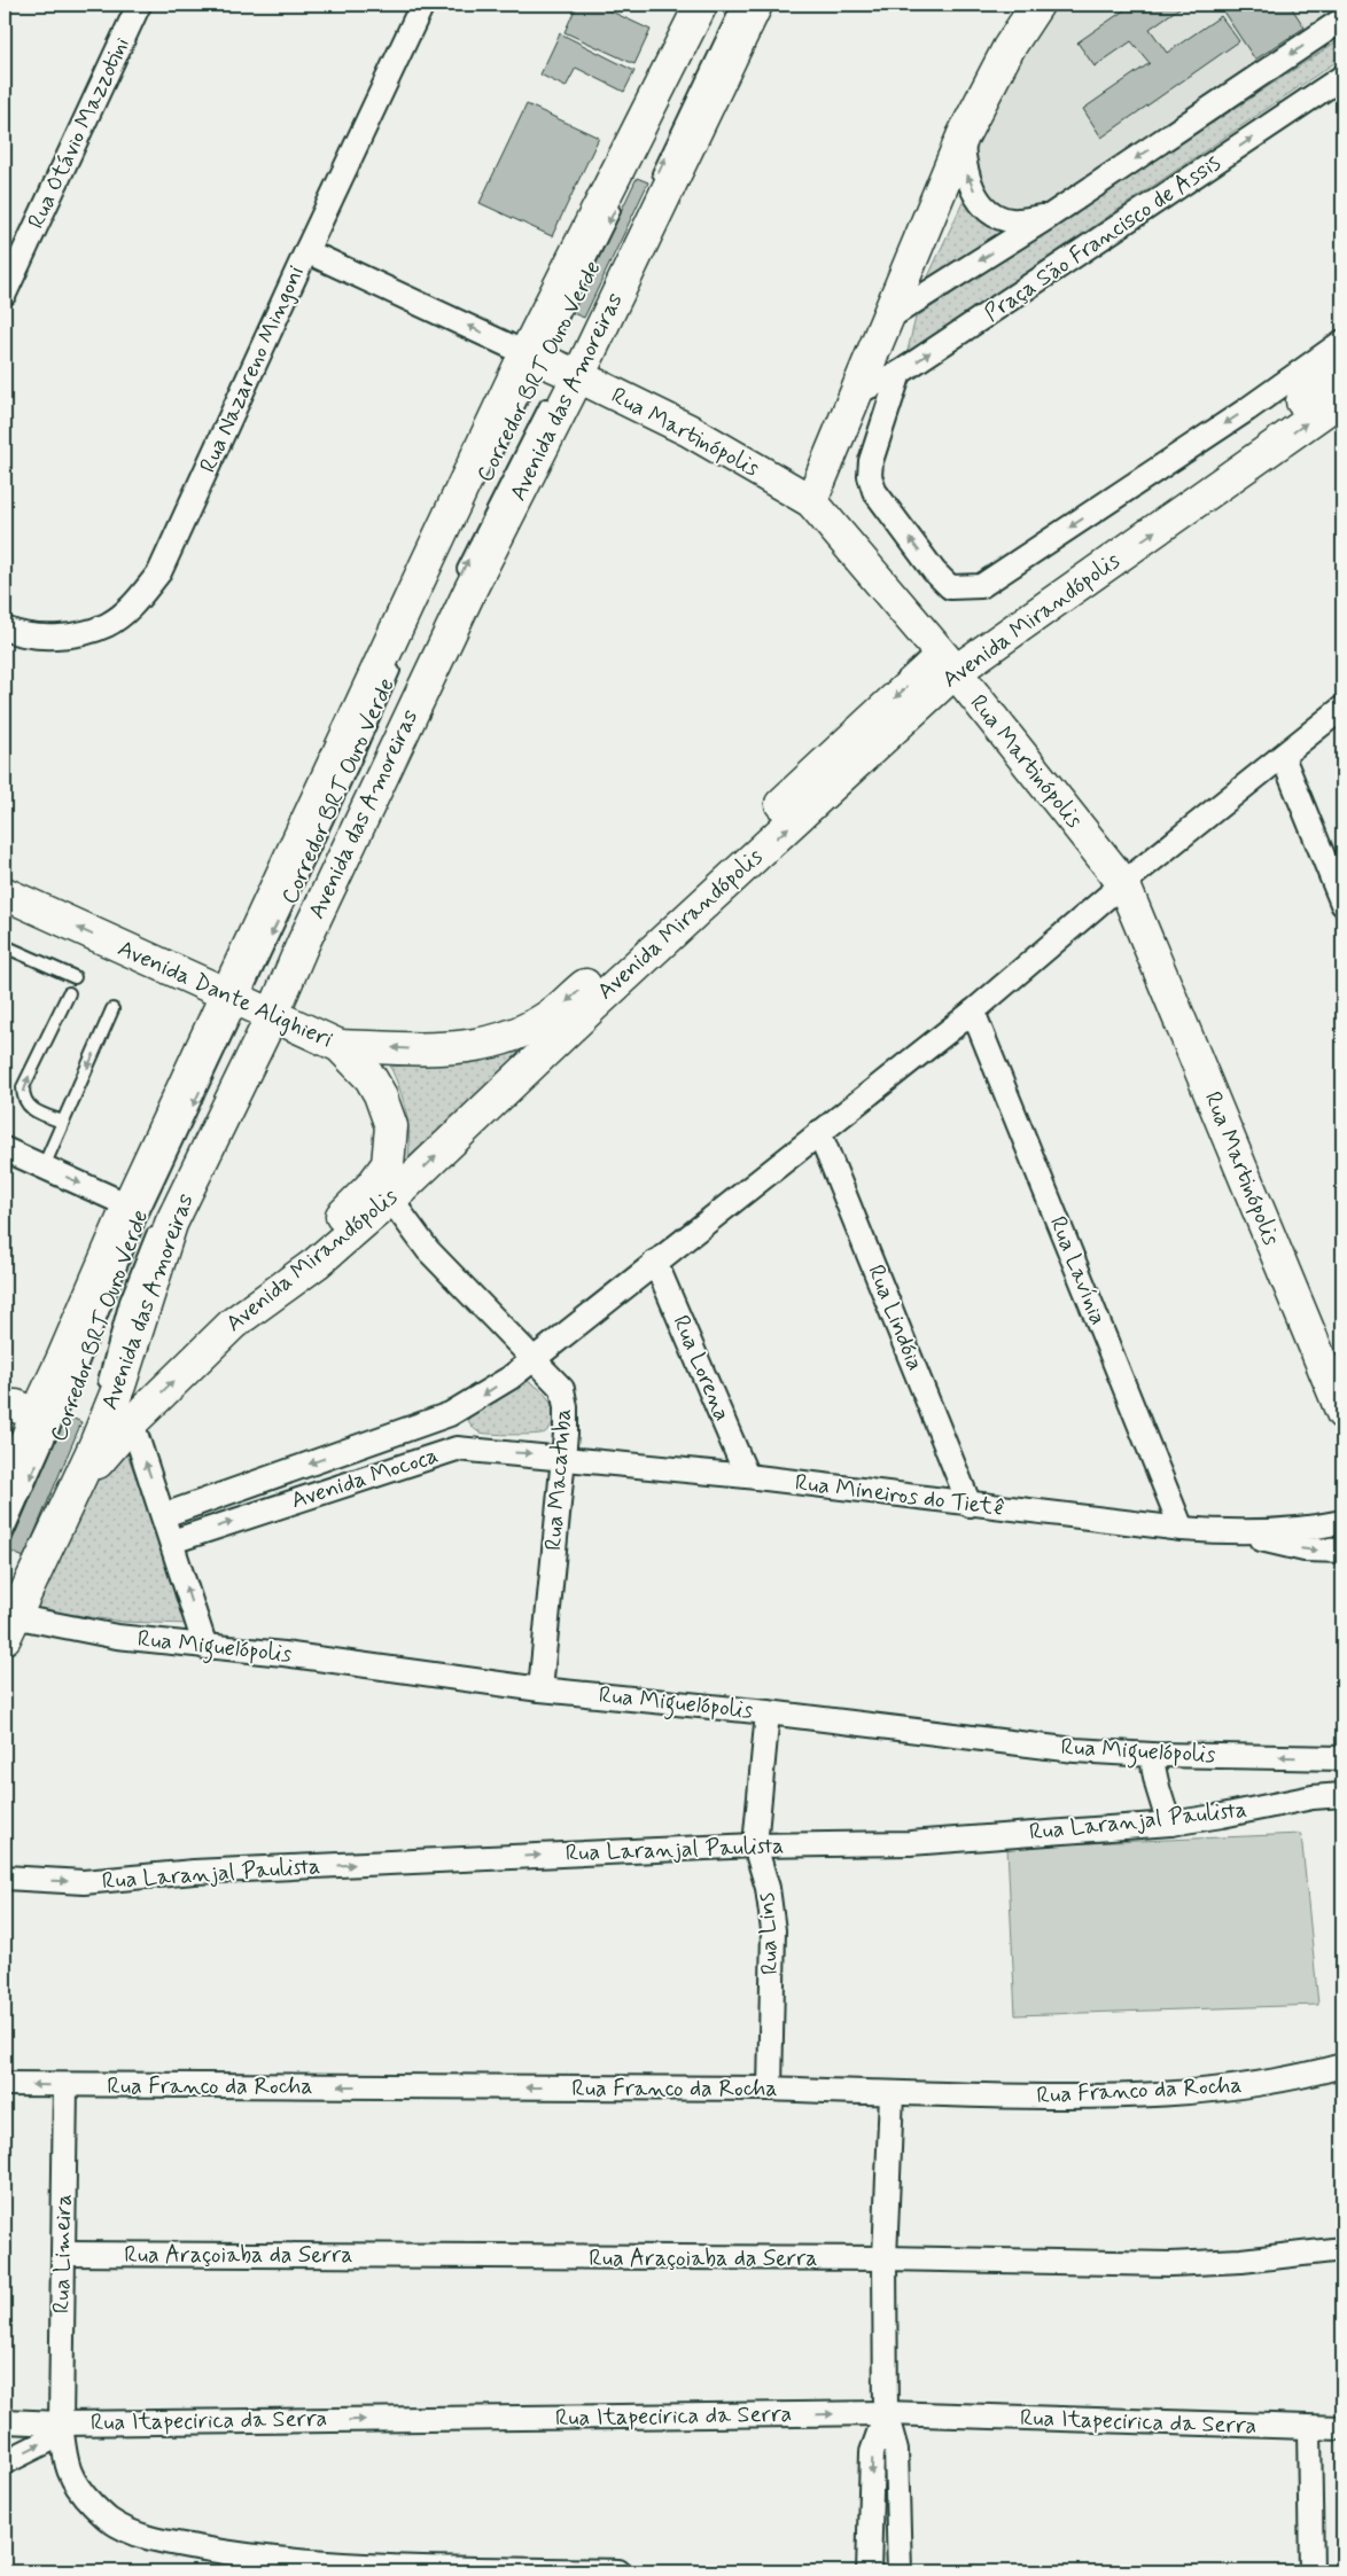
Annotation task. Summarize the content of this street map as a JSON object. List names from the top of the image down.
{
  "streets": {
    "main road": [
      "Avenida das Amoreiras",
      "Rua Martinópolis",
      "Avenida Mirandópolis",
      "Avenida Dante Alighieri"
    ],
    "street": [
      "Rua Otávio Mazzotini",
      "Praça São Francisco de Assis",
      "Rua Nazareno Mingoni",
      "Rua Lavínia",
      "Rua Lindóia",
      "Rua Lorena",
      "Avenida Mococa",
      "Rua Macatuba",
      "Rua Mineiros do Tietê",
      "Rua Miguelópolis",
      "Rua Laranjal Paulista",
      "Rua Lins",
      "Rua Franco da Rocha",
      "Rua Limeira",
      "Rua Araçoiaba da Serra",
      "Rua Itapecirica da Serra"
    ],
    "lane": ["Corredor BRT Ouro Verde"]
  },
  "crossings": [
    ["Rua Nazareno Mingoni", "Rua Martinópolis"],
    ["Corredor BRT Ouro Verde", "Avenida das Amoreiras"],
    ["Corredor BRT Ouro Verde", "Rua Martinópolis"],
    ["Corredor BRT Ouro Verde", "Avenida Dante Alighieri"],
    ["Avenida das Amoreiras", "Rua Martinópolis"],
    ["Avenida das Amoreiras", "Avenida Mirandópolis"],
    ["Avenida das Amoreiras", "Avenida Dante Alighieri"],
    ["Avenida das Amoreiras", "Rua Miguelópolis"],
    ["Rua Martinópolis", "Avenida Mirandópolis"],
    ["Rua Martinópolis", "Avenida Mococa"],
    ["Avenida Mirandópolis", "Avenida Dante Alighieri"],
    ["Avenida Mirandópolis", "Rua Macatuba"],
    ["Avenida Dante Alighieri", "Rua Macatuba"],
    ["Rua Lavínia", "Avenida Mococa"],
    ["Rua Lavínia", "Rua Mineiros do Tietê"],
    ["Rua Lindóia", "Avenida Mococa"],
    ["Rua Lindóia", "Rua Mineiros do Tietê"],
    ["Rua Lorena", "Avenida Mococa"],
    ["Rua Lorena", "Rua Mineiros do Tietê"],
    ["Avenida Mococa", "Rua Macatuba"],
    ["Avenida Mococa", "Rua Mineiros do Tietê"],
    ["Rua Macatuba", "Rua Mineiros do Tietê"],
    ["Rua Macatuba", "Rua Miguelópolis"],
    ["Rua Miguelópolis", "Rua Lins"],
    ["Rua Laranjal Paulista", "Rua Lins"],
    ["Rua Lins", "Rua Franco da Rocha"],
    ["Rua Franco da Rocha", "Rua Limeira"],
    ["Rua Limeira", "Rua Araçoiaba da Serra"],
    ["Rua Limeira", "Rua Itapecirica da Serra"]
  ],
  "one_way": [
    "Avenida Dante Alighieri",
    "Rua Laranjal Paulista",
    "Rua Franco da Rocha",
    "Rua Itapecirica da Serra"
  ]
}
